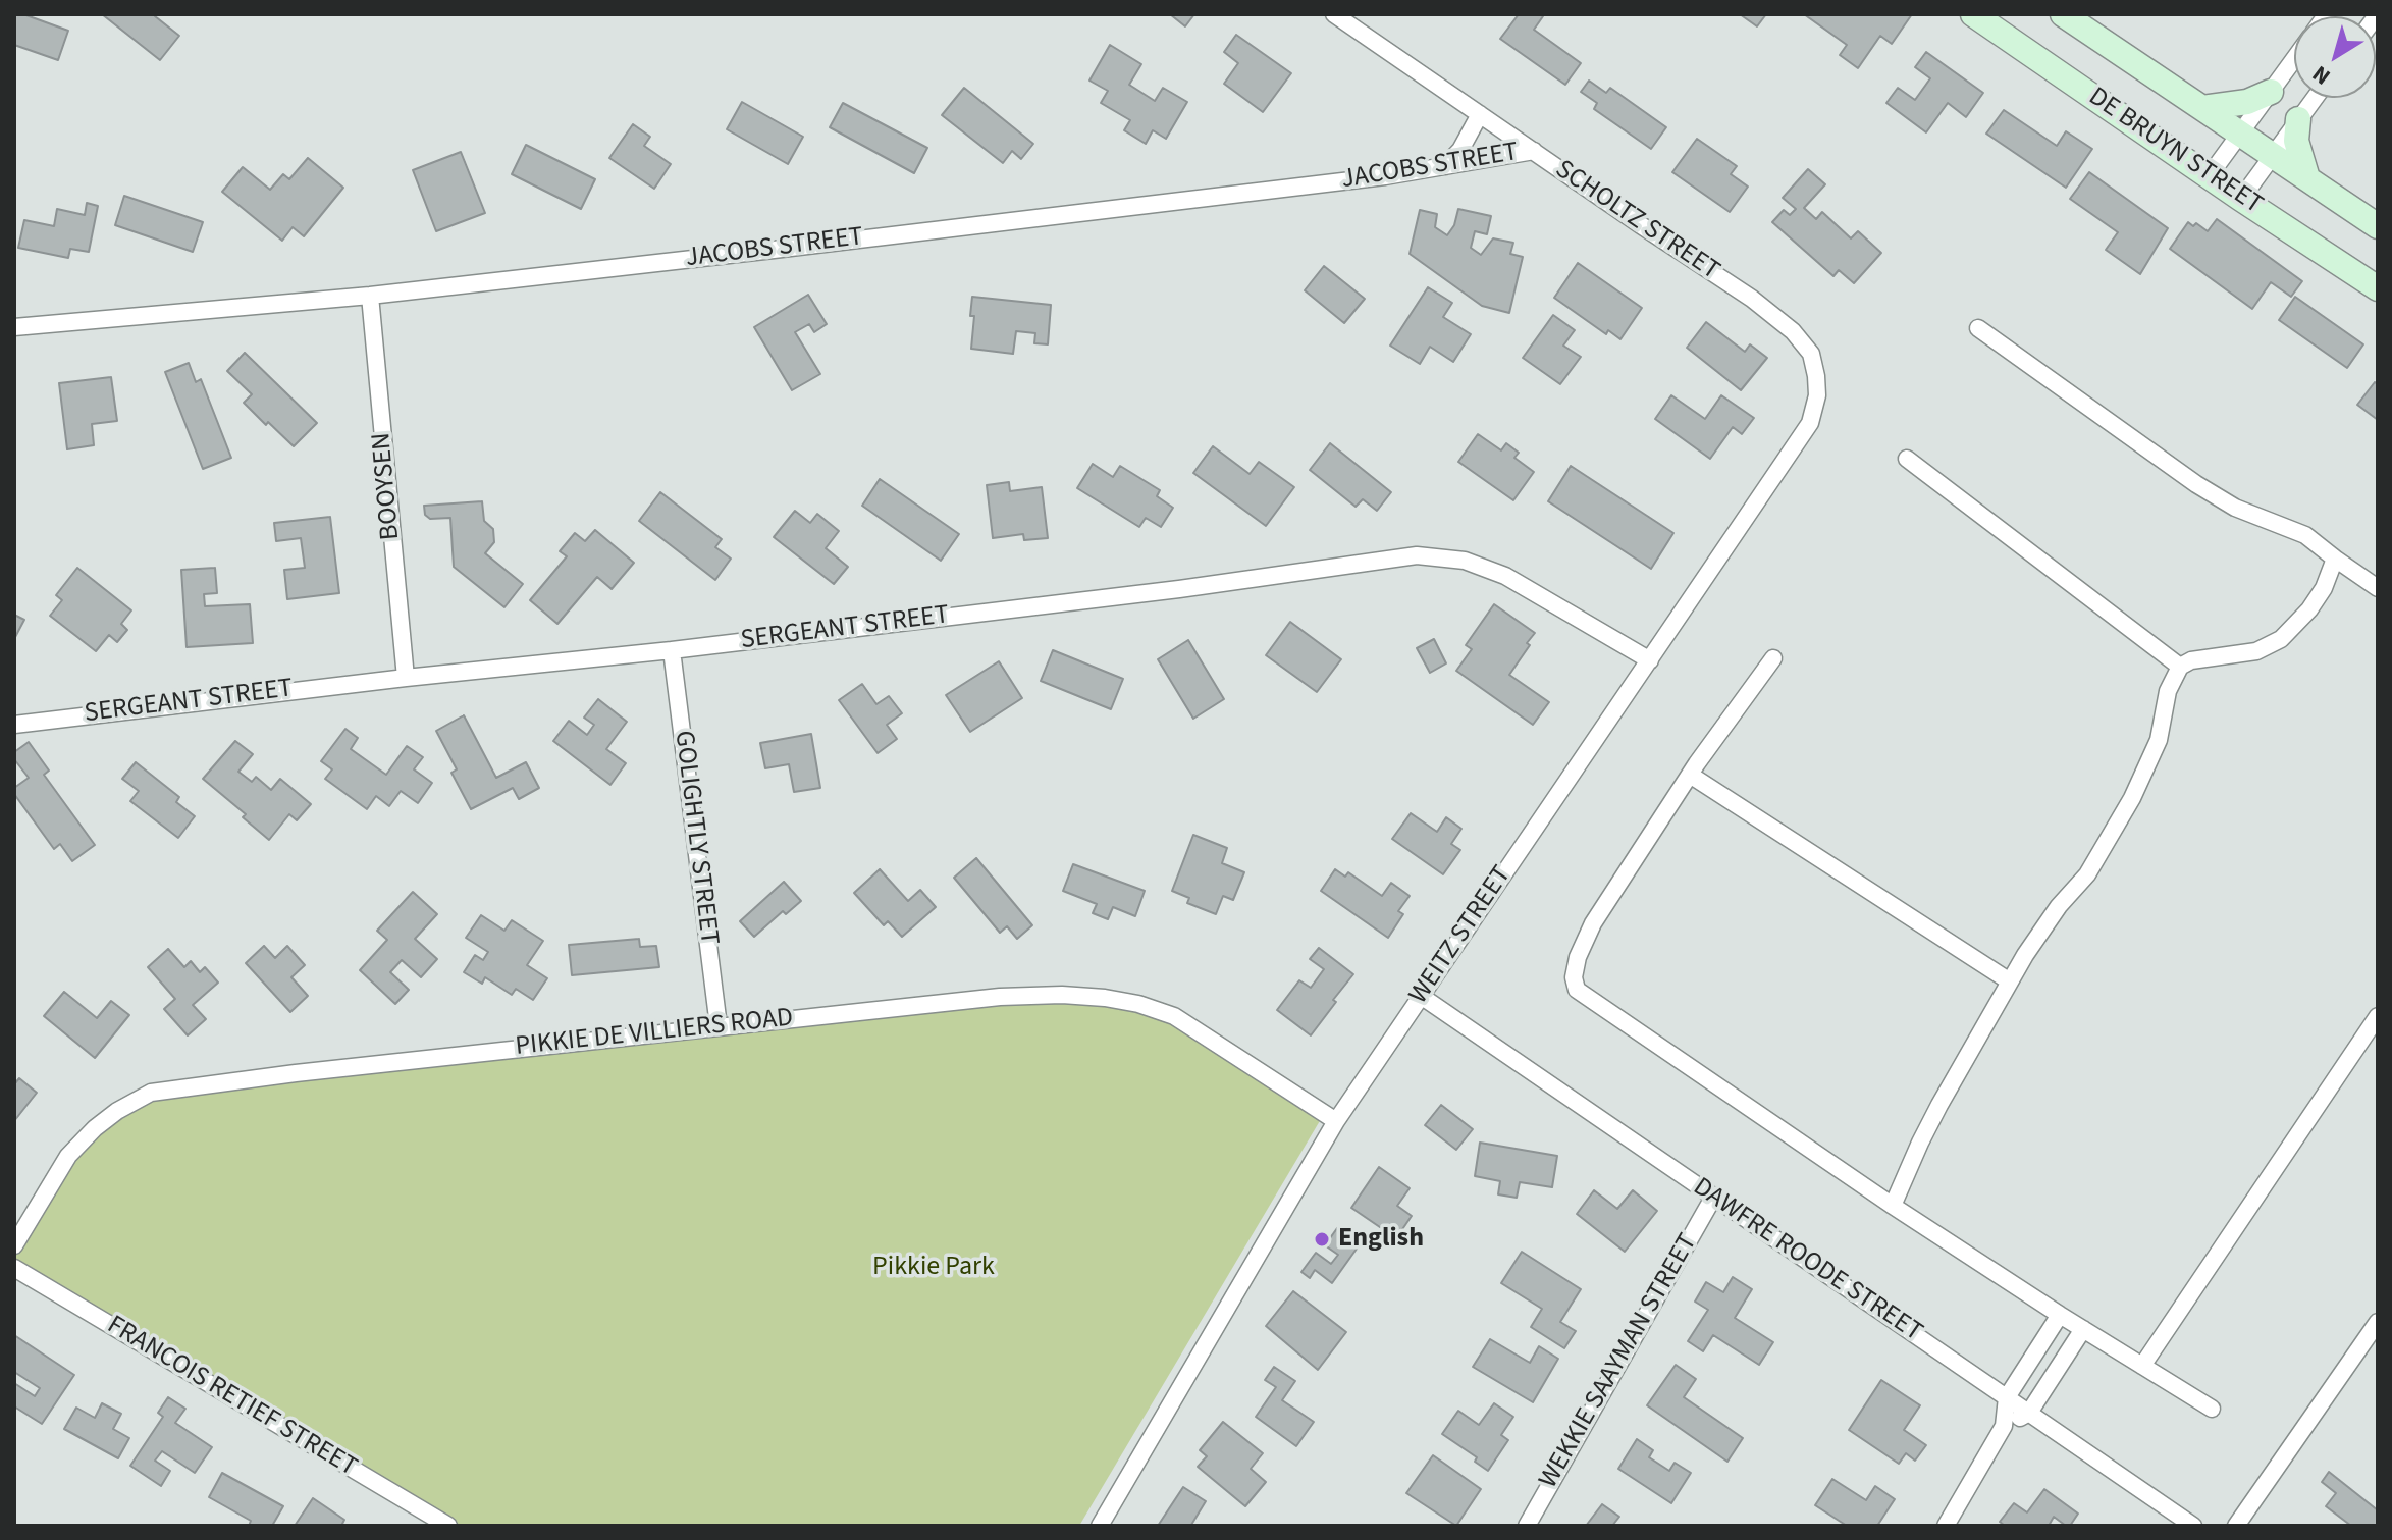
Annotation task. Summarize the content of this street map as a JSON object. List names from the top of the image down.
{
  "streets": {
    "street": [
      "DE BRUYN STREET",
      "JACOBS STREET",
      "SCHOLTZ STREET",
      "BOOYSEN",
      "SERGEANT STREET",
      "GOLIGHTLY STREET",
      "WEITZ STREET",
      "PIKKIE DE VILLIERS ROAD",
      "DAWFRE ROODE STREET",
      "WEKKIE SAAYMAN STREET",
      "FRANCOIS RETIEF STREET"
    ]
  },
  "crossings": [
    ["JACOBS STREET", "SCHOLTZ STREET"],
    ["JACOBS STREET", "BOOYSEN"],
    ["SCHOLTZ STREET", "WEITZ STREET"],
    ["BOOYSEN", "SERGEANT STREET"],
    ["SERGEANT STREET", "GOLIGHTLY STREET"],
    ["SERGEANT STREET", "WEITZ STREET"],
    ["GOLIGHTLY STREET", "PIKKIE DE VILLIERS ROAD"],
    ["WEITZ STREET", "PIKKIE DE VILLIERS ROAD"],
    ["WEITZ STREET", "DAWFRE ROODE STREET"],
    ["DAWFRE ROODE STREET", "WEKKIE SAAYMAN STREET"]
  ],
  "parks": ["Pikkie Park"],
  "places": ["English"],
  "north": "bottom left"
}
